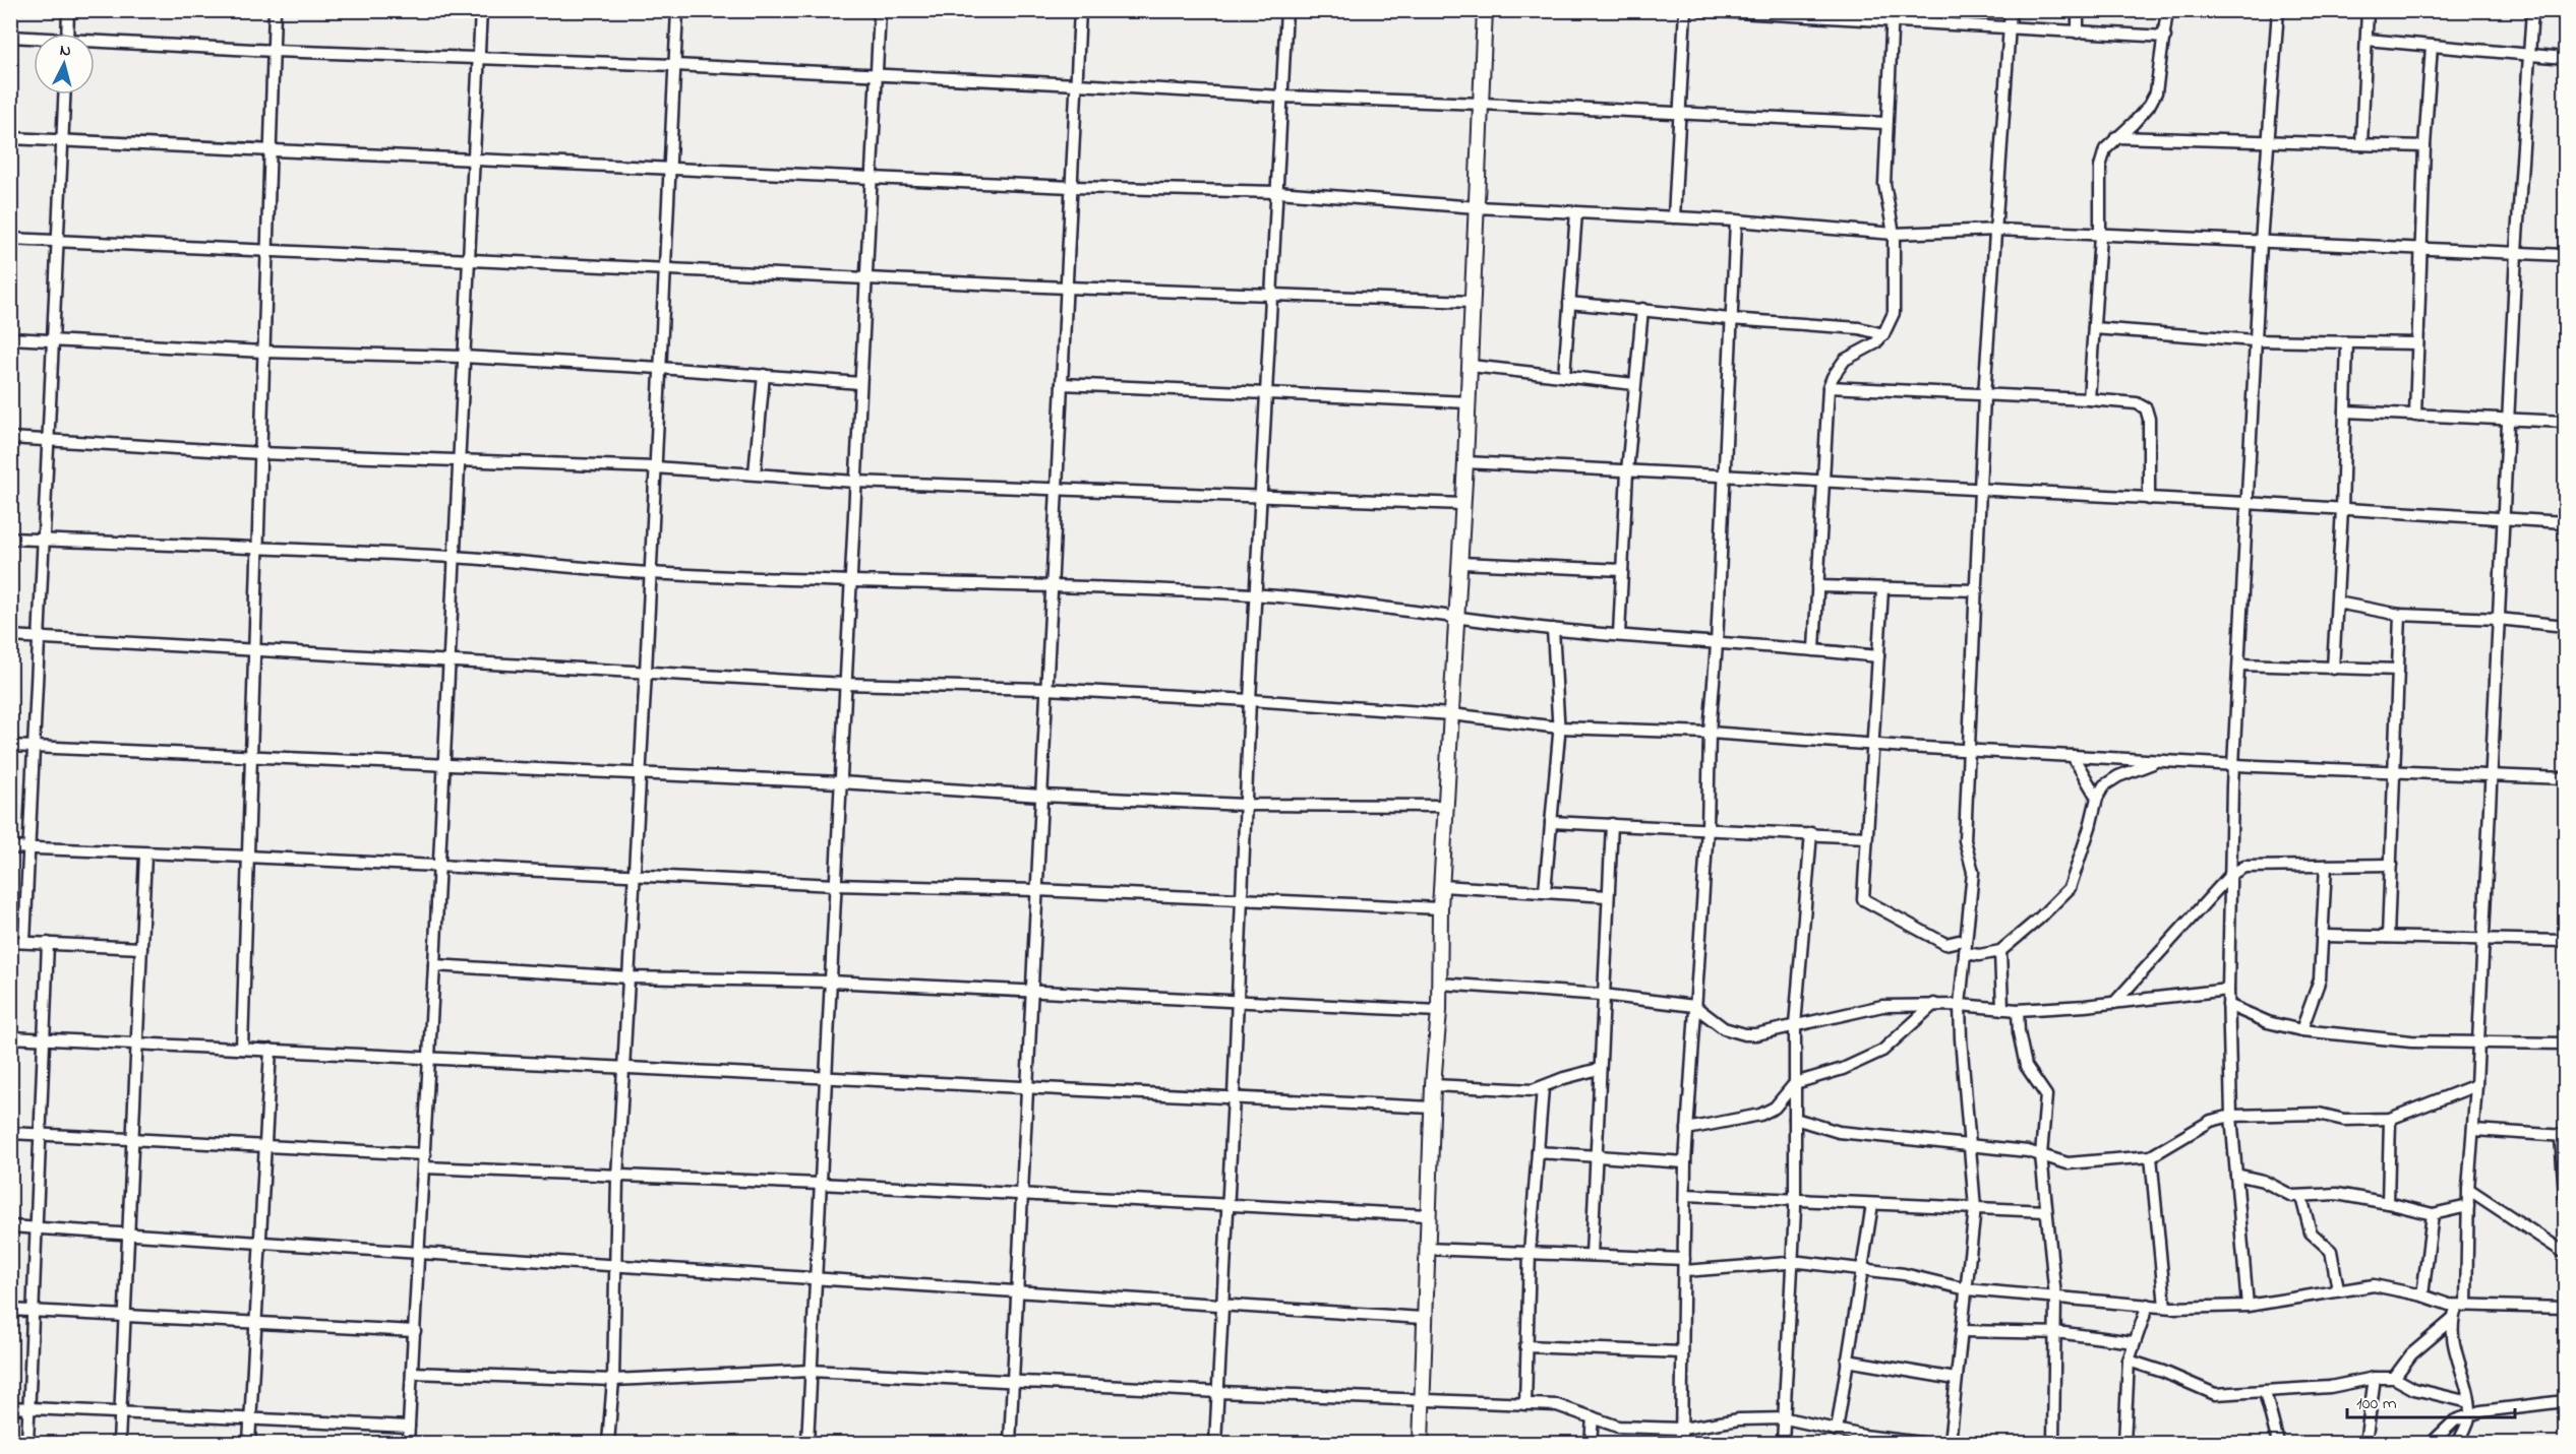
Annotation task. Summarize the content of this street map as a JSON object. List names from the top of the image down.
{
  "scale_bar": "100 m",
  "north": "top"
}
